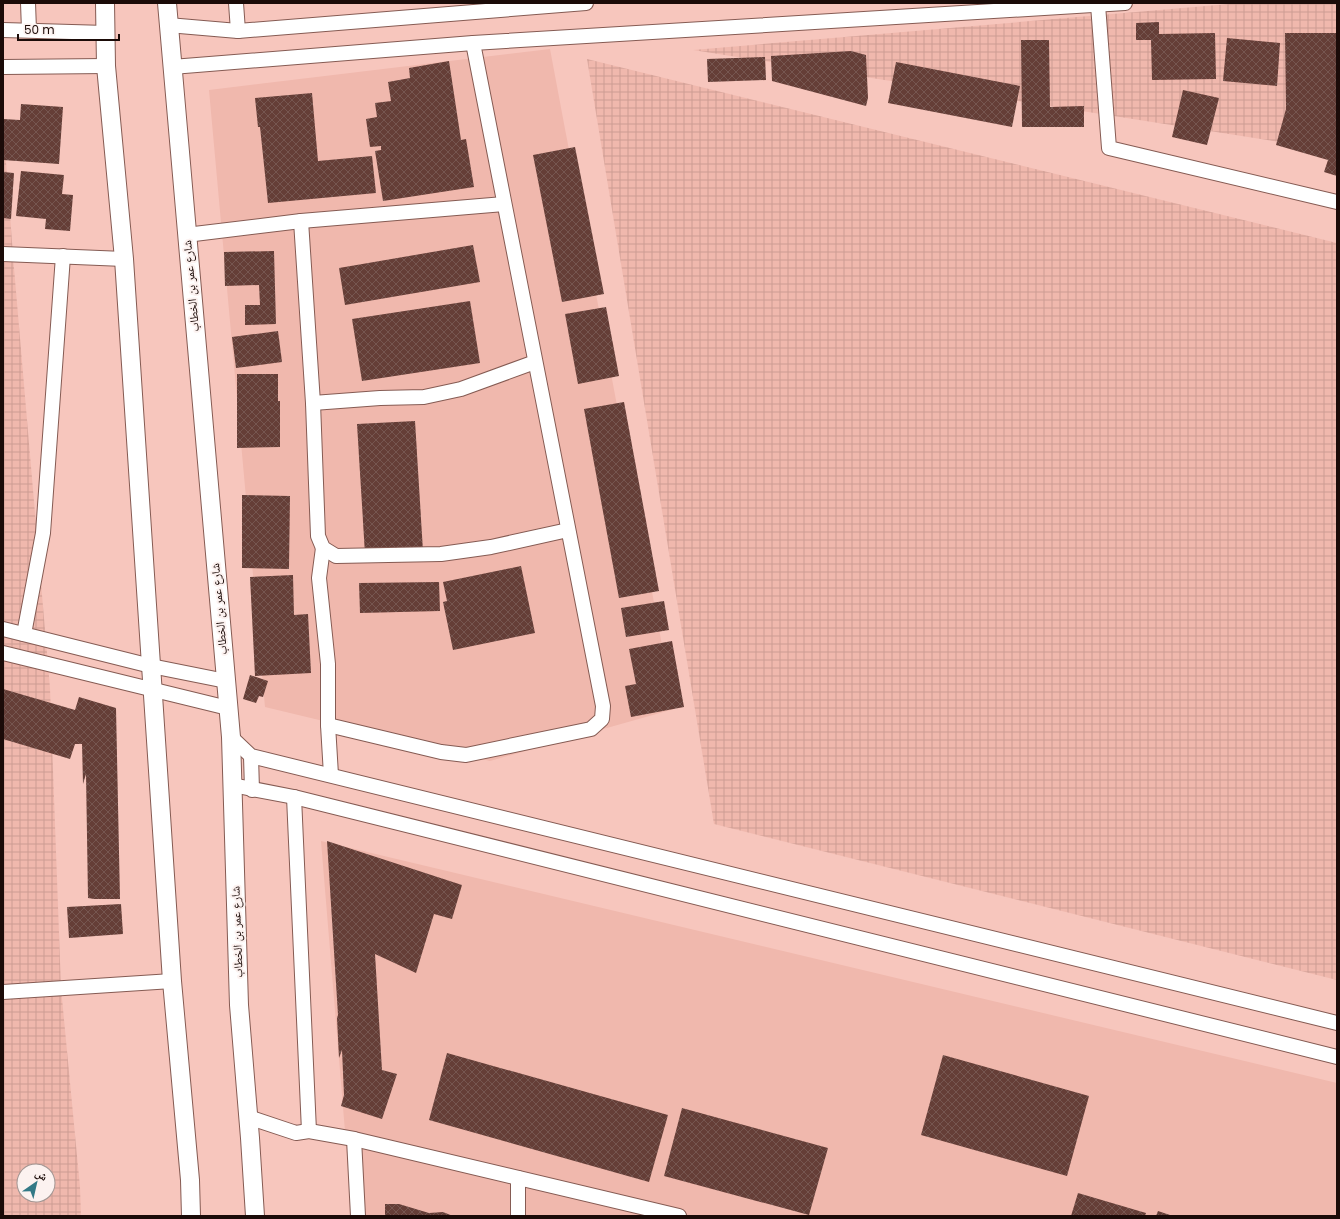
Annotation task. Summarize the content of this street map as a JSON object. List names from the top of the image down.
{
  "streets": {
    "main road": ["شارع عمر بن الخطاب"]
  },
  "scale_bar": "50 m",
  "north": "top right"
}
